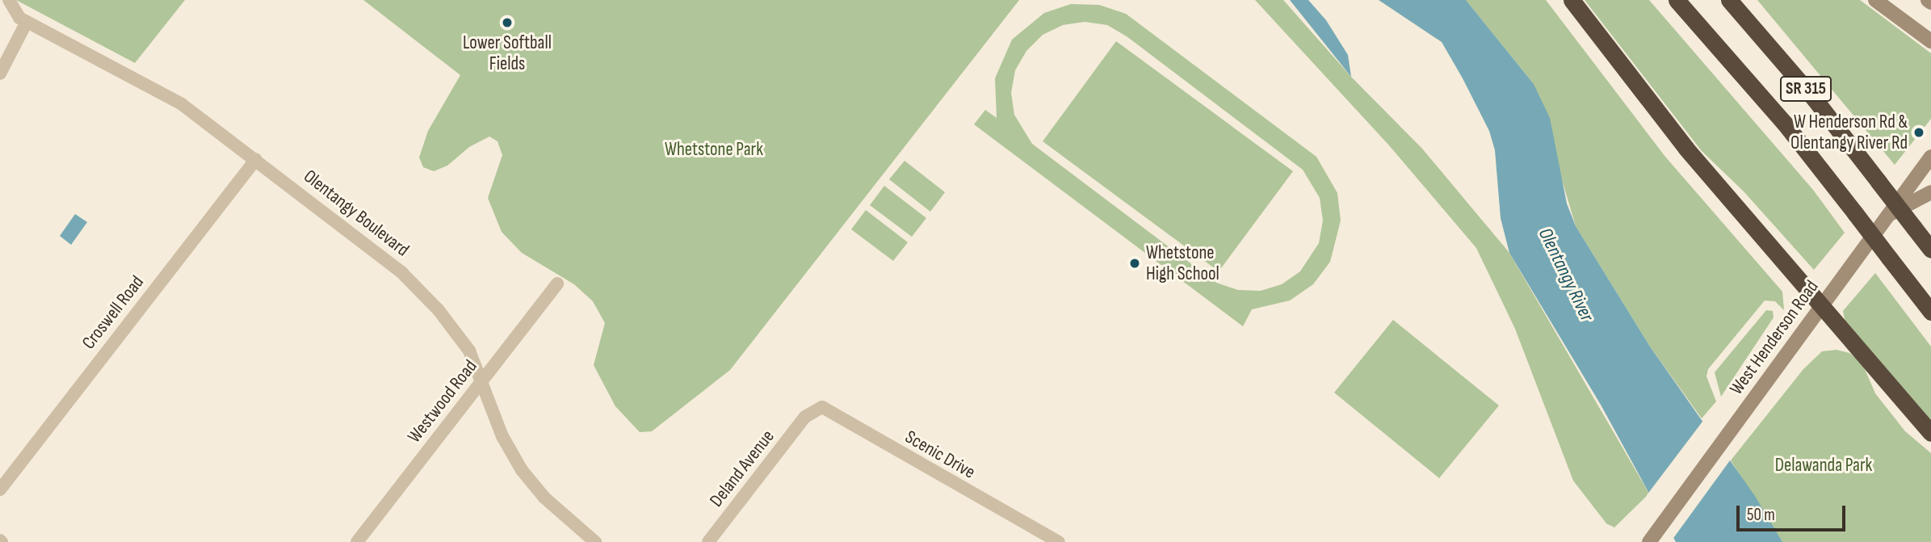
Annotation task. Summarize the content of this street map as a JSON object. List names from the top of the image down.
{
  "streets": {
    "highway": ["SR 315"],
    "main road": ["West Henderson Road"],
    "street": [
      "Olentangy Boulevard",
      "Croswell Road",
      "Westwood Road",
      "Scenic Drive",
      "Deland Avenue"
    ]
  },
  "crossings": [
    ["Olentangy Boulevard", "Croswell Road"],
    ["Olentangy Boulevard", "Westwood Road"],
    ["Scenic Drive", "Deland Avenue"]
  ],
  "water": ["Olentangy River"],
  "parks": ["Whetstone Park", "Delawanda Park"],
  "places": ["Lower Softball Fields", "W Henderson Rd & Olentangy River Rd", "Whetstone High School"],
  "scale_bar": "50 m"
}
